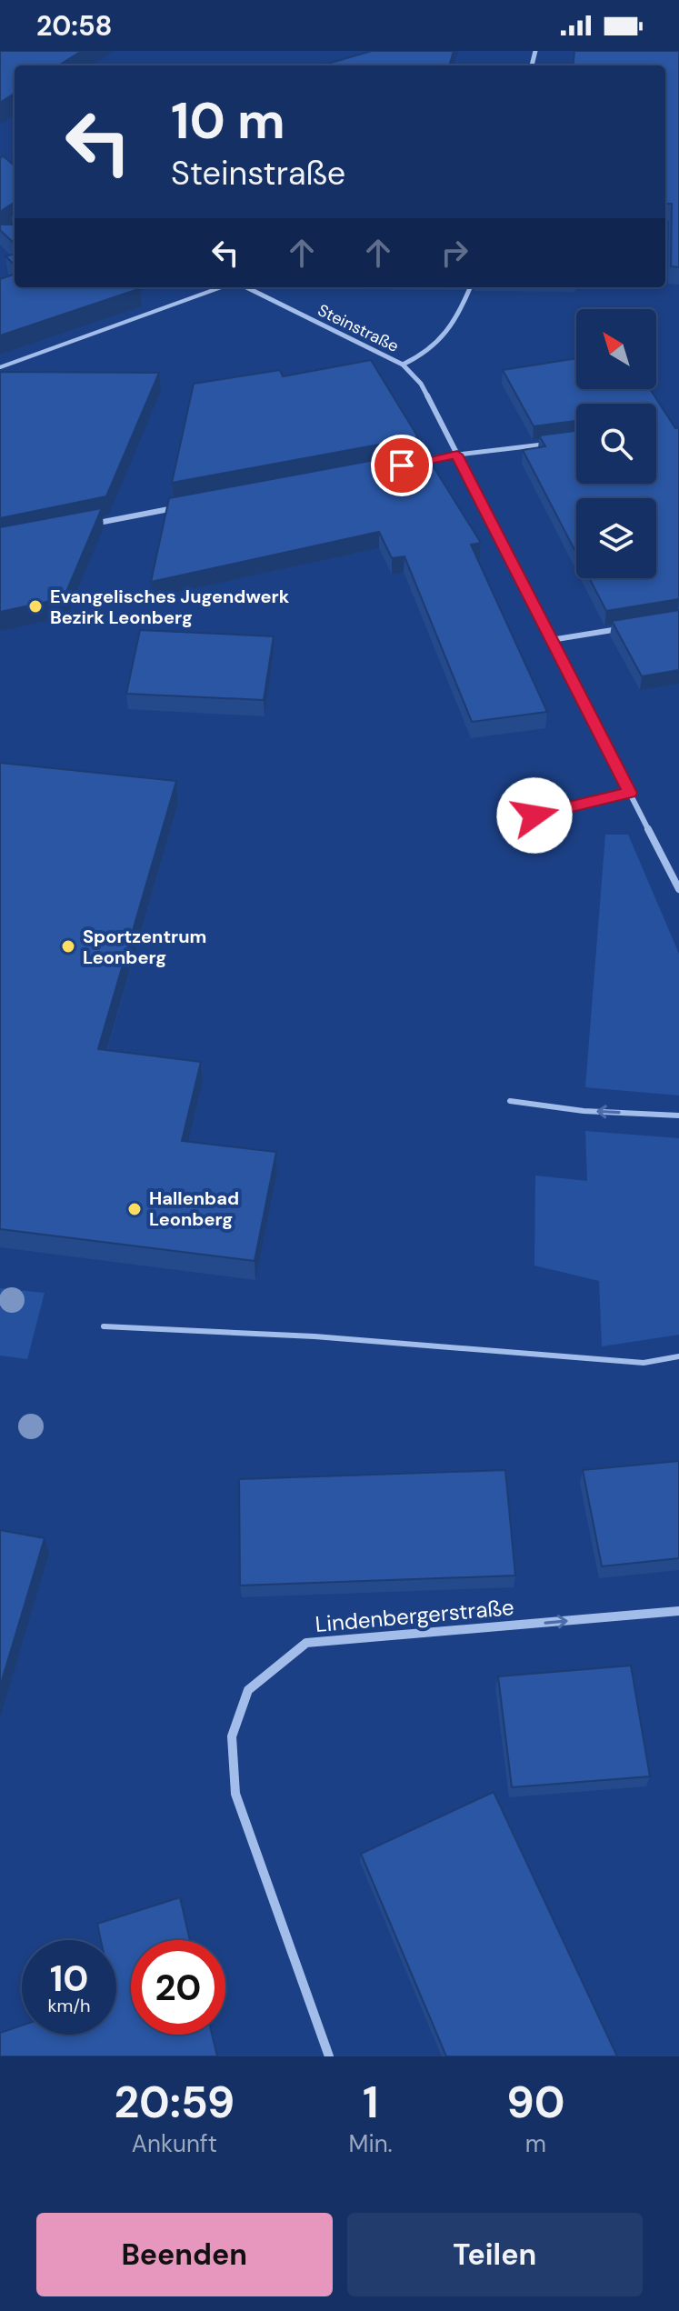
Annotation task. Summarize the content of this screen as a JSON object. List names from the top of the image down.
{
  "streets": {
    "street": ["Steinstraße", "Lindenbergerstraße"]
  },
  "places": ["Evangelisches Jugendwerk Bezirk Leonberg", "Sportzentrum Leonberg", "Hallenbad Leonberg"],
  "north": "top left",
  "page": {
    "status": "20:58",
    "turn": ["10 m", "Steinstraße"],
    "speed": "10 km/h",
    "limit": "20",
    "eta": [
      "20:59",
      "Ankunft",
      "1",
      "Min.",
      "90",
      "m"
    ],
    "buttons": ["Beenden", "Teilen"]
  }
}
